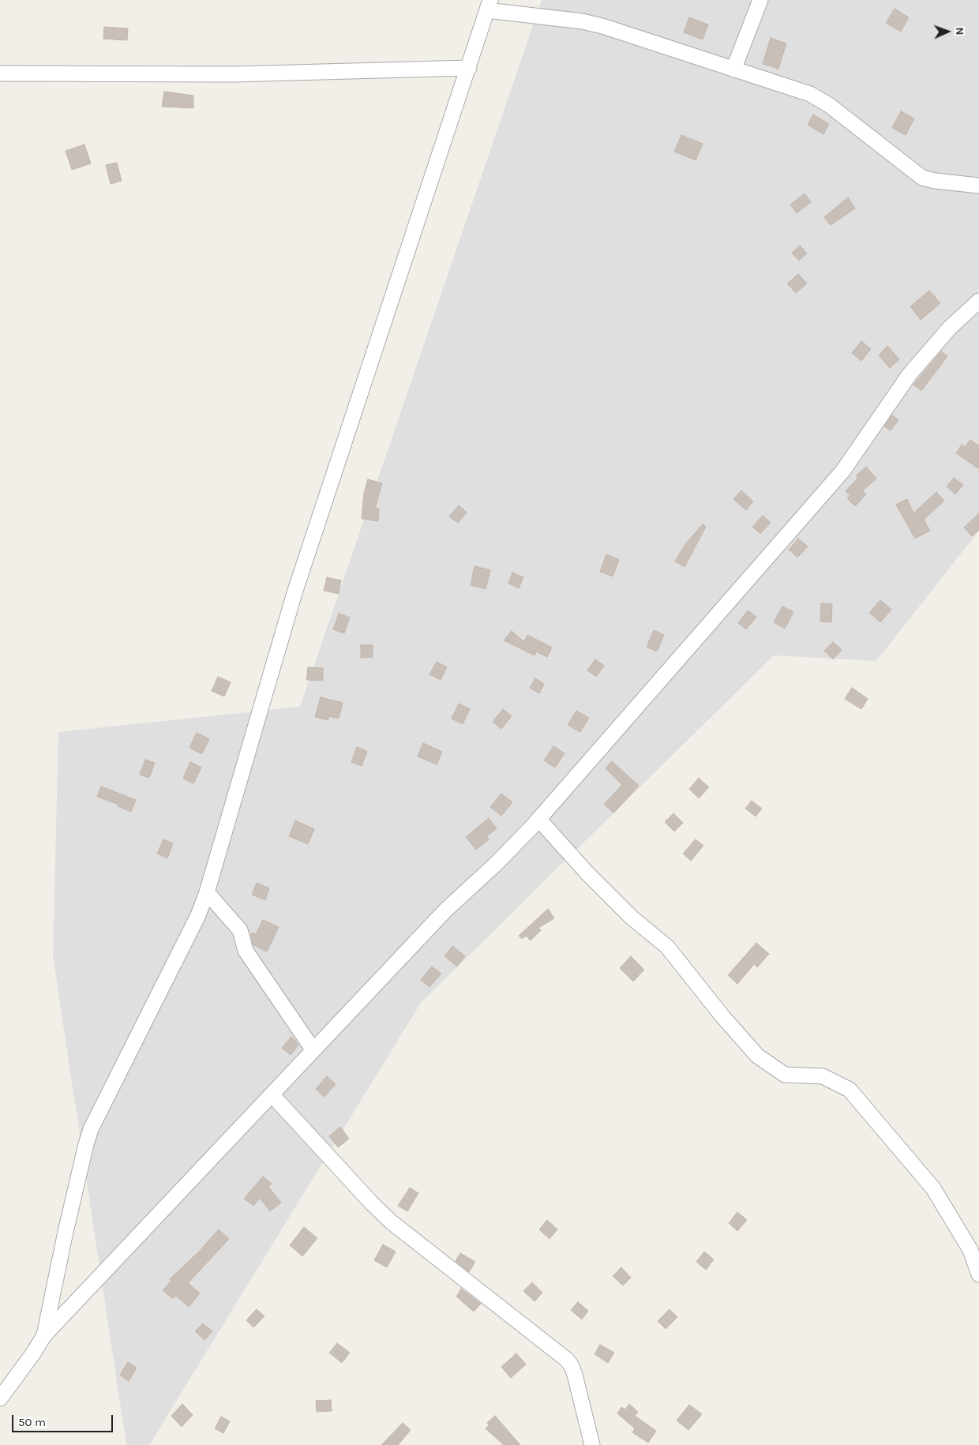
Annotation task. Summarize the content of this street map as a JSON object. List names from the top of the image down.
{
  "scale_bar": "50 m",
  "north": "right"
}
